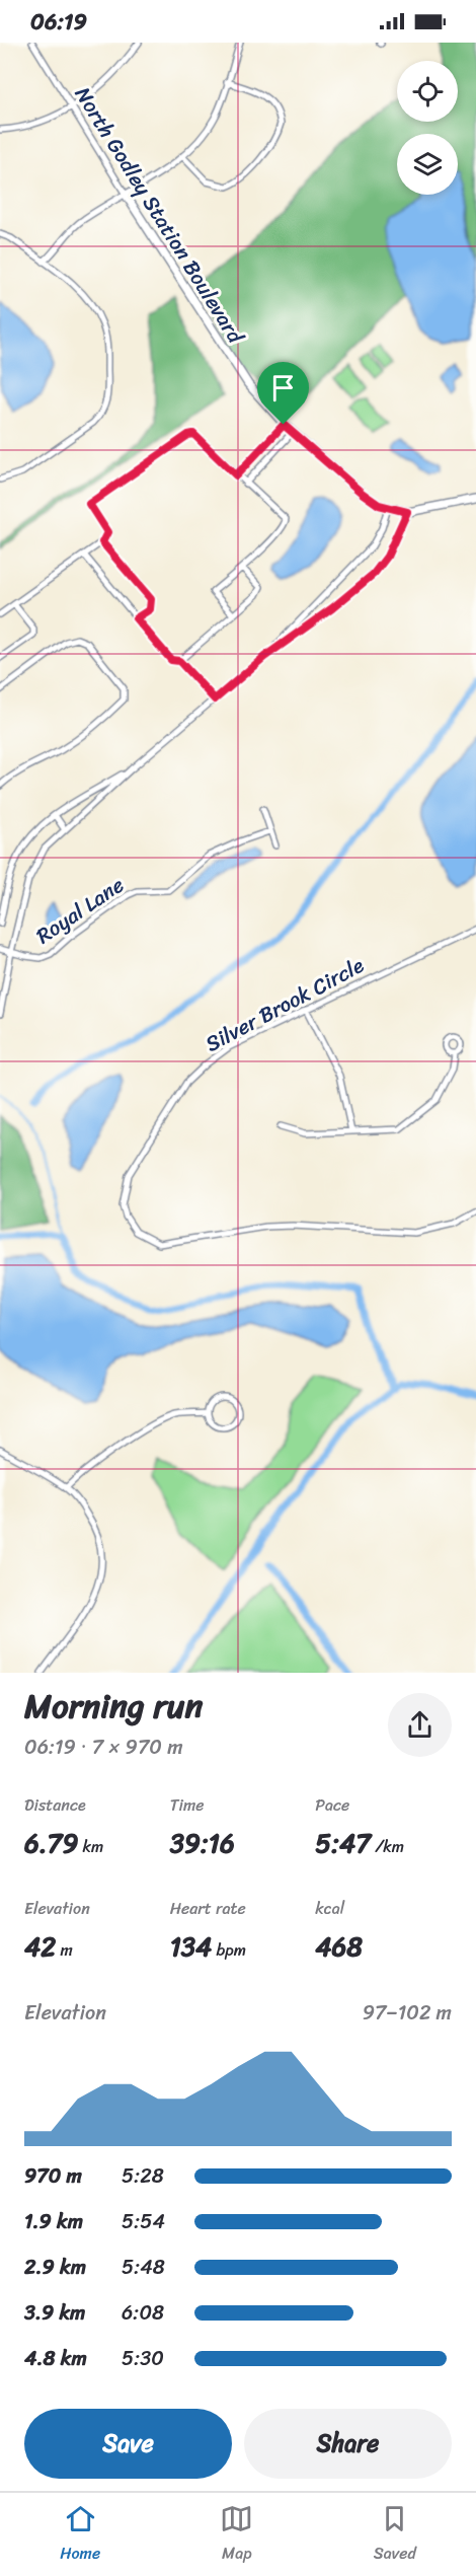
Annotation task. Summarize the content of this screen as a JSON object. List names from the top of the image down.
{
  "streets": {
    "street": ["North Godley Station Boulevard", "Royal Lane", "Silver Brook Circle"]
  },
  "page": {
    "status": "06:19",
    "heading": ["Morning run", "06:19 · 7 × 970 m"],
    "stats": [
      ["Distance", "6.79 km"],
      ["Time", "39:16"],
      ["Pace", "5:47 /km"],
      ["Elevation", "42 m"],
      ["Heart rate", "134 bpm"],
      ["kcal", "468"]
    ],
    "chart": ["Elevation", "97–102 m"],
    "list": [
      {
        "name": "970 m",
        "note": "5:28"
      },
      {
        "name": "1.9 km",
        "note": "5:54"
      },
      {
        "name": "2.9 km",
        "note": "5:48"
      },
      {
        "name": "3.9 km",
        "note": "6:08"
      },
      {
        "name": "4.8 km",
        "note": "5:30"
      }
    ],
    "buttons": ["Save", "Share"],
    "tabs": ["Home", "Map", "Saved"]
  }
}
